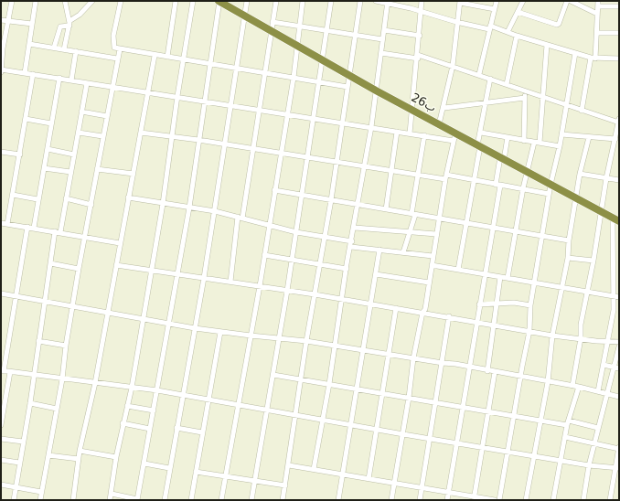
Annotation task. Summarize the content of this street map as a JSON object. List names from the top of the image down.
{
  "streets": {
    "highway": ["26ب"]
  }
}
